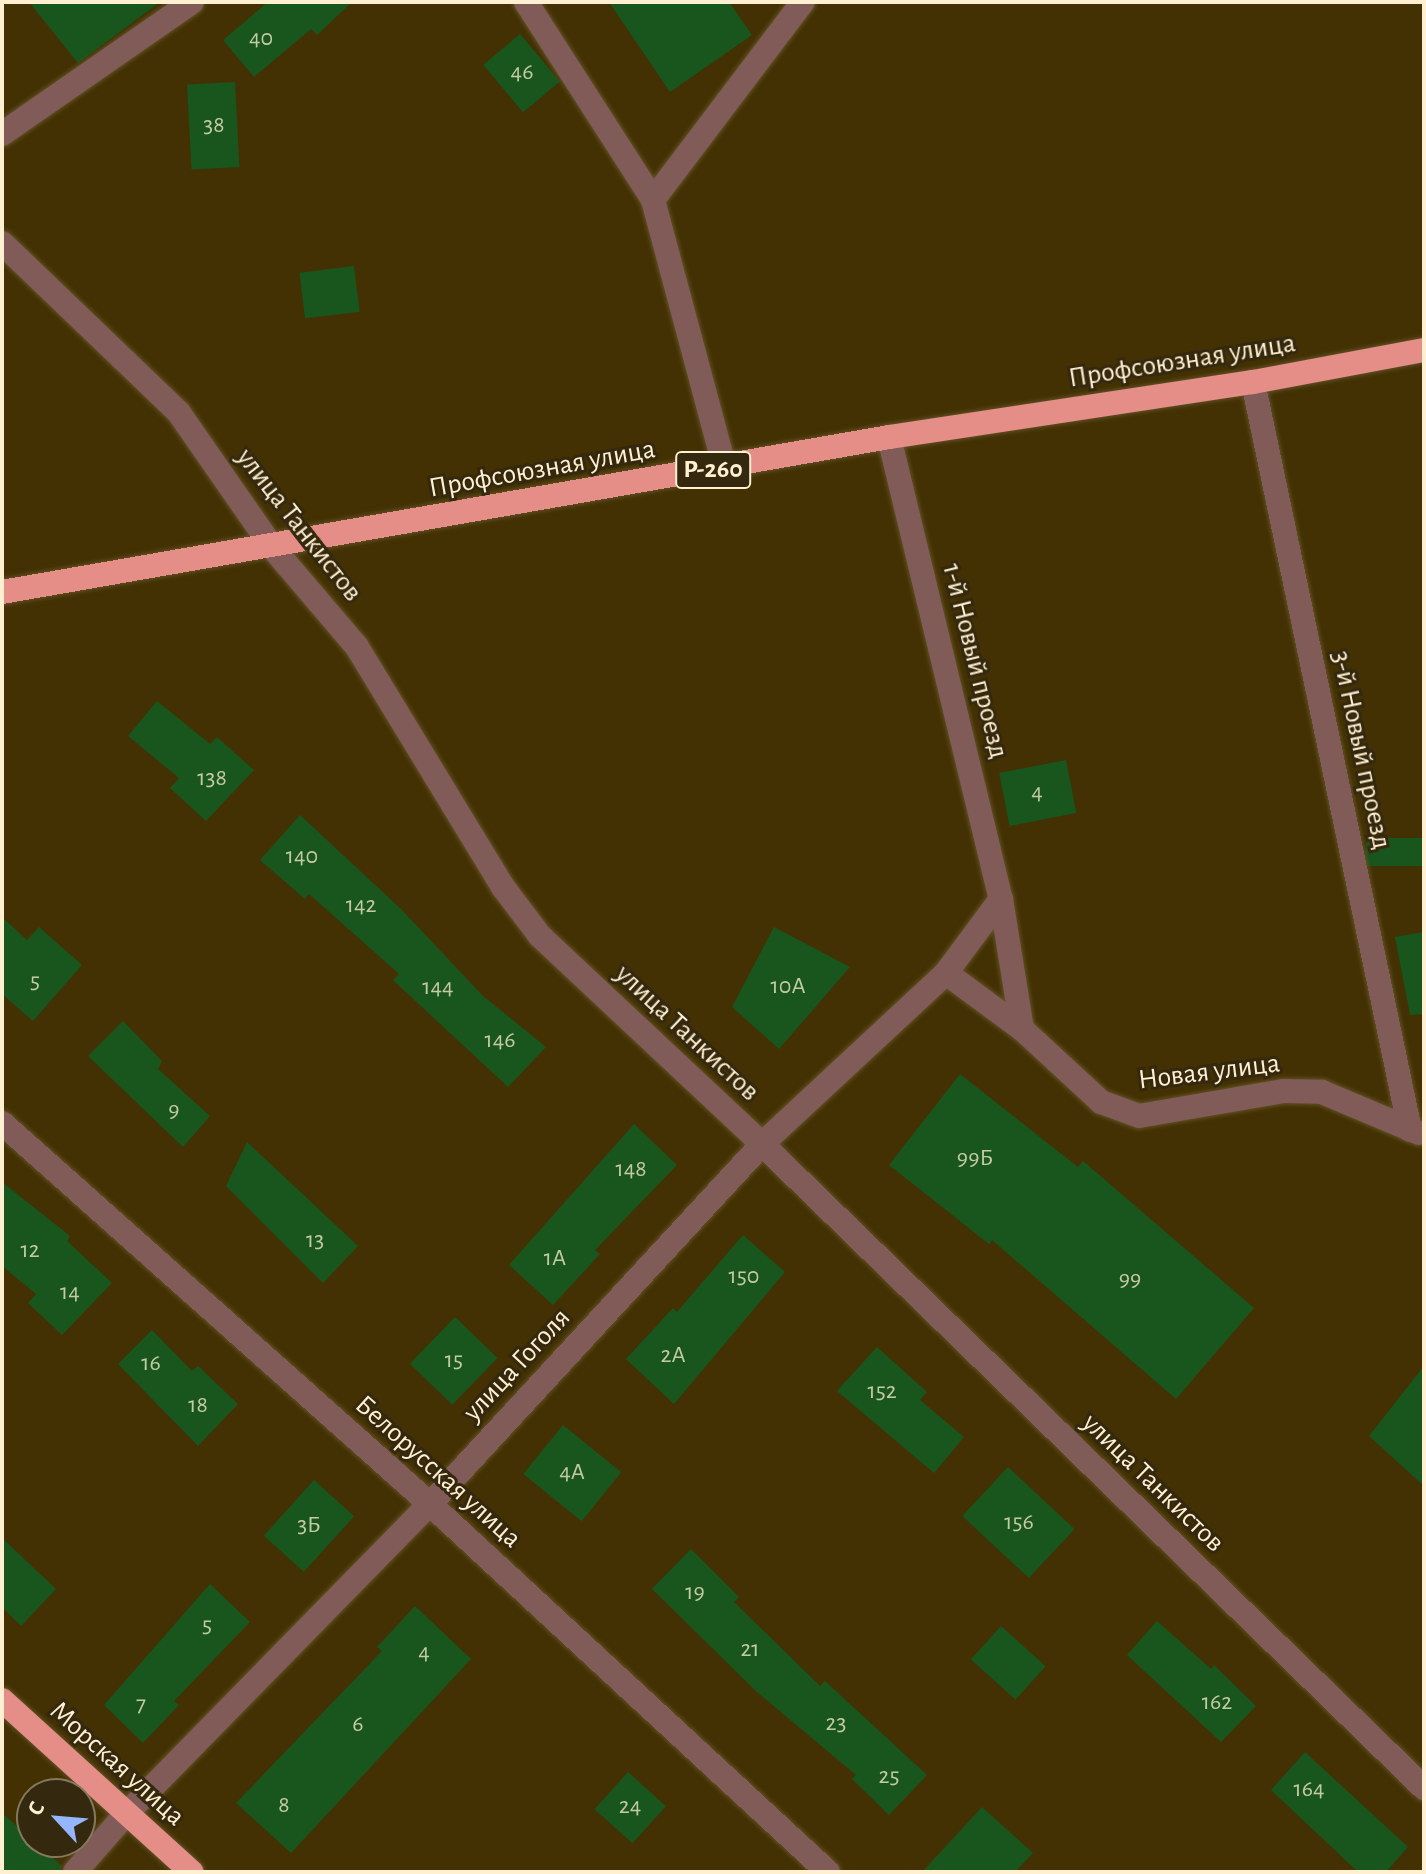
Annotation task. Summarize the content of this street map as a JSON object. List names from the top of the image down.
{
  "streets": {
    "highway": ["Профсоюзная улица", "Р-260", "Морская улица"],
    "street": [
      "улица Танкистов",
      "1-й Новый проезд",
      "3-й Новый проезд",
      "Новая улица",
      "улица Гоголя",
      "Белорусская улица"
    ]
  },
  "crossings": [
    ["Профсоюзная улица", "улица Танкистов"],
    ["Профсоюзная улица", "1-й Новый проезд"],
    ["Профсоюзная улица", "3-й Новый проезд"],
    ["улица Танкистов", "улица Гоголя"],
    ["1-й Новый проезд", "улица Гоголя"],
    ["3-й Новый проезд", "Новая улица"],
    ["Новая улица", "улица Гоголя"],
    ["улица Гоголя", "Белорусская улица"],
    ["улица Гоголя", "Морская улица"]
  ],
  "house_numbers": [
    "40",
    "46",
    "38",
    "138",
    "4",
    "140",
    "142",
    "5",
    "10А",
    "144",
    "146",
    "9",
    "99Б",
    "148",
    "13",
    "12",
    "1А",
    "150",
    "99",
    "14",
    "2А",
    "15",
    "16",
    "152",
    "18",
    "4А",
    "156",
    "3Б",
    "19",
    "5",
    "21",
    "4",
    "162",
    "7",
    "23",
    "6",
    "25",
    "164",
    "8",
    "24"
  ],
  "north": "top left"
}
